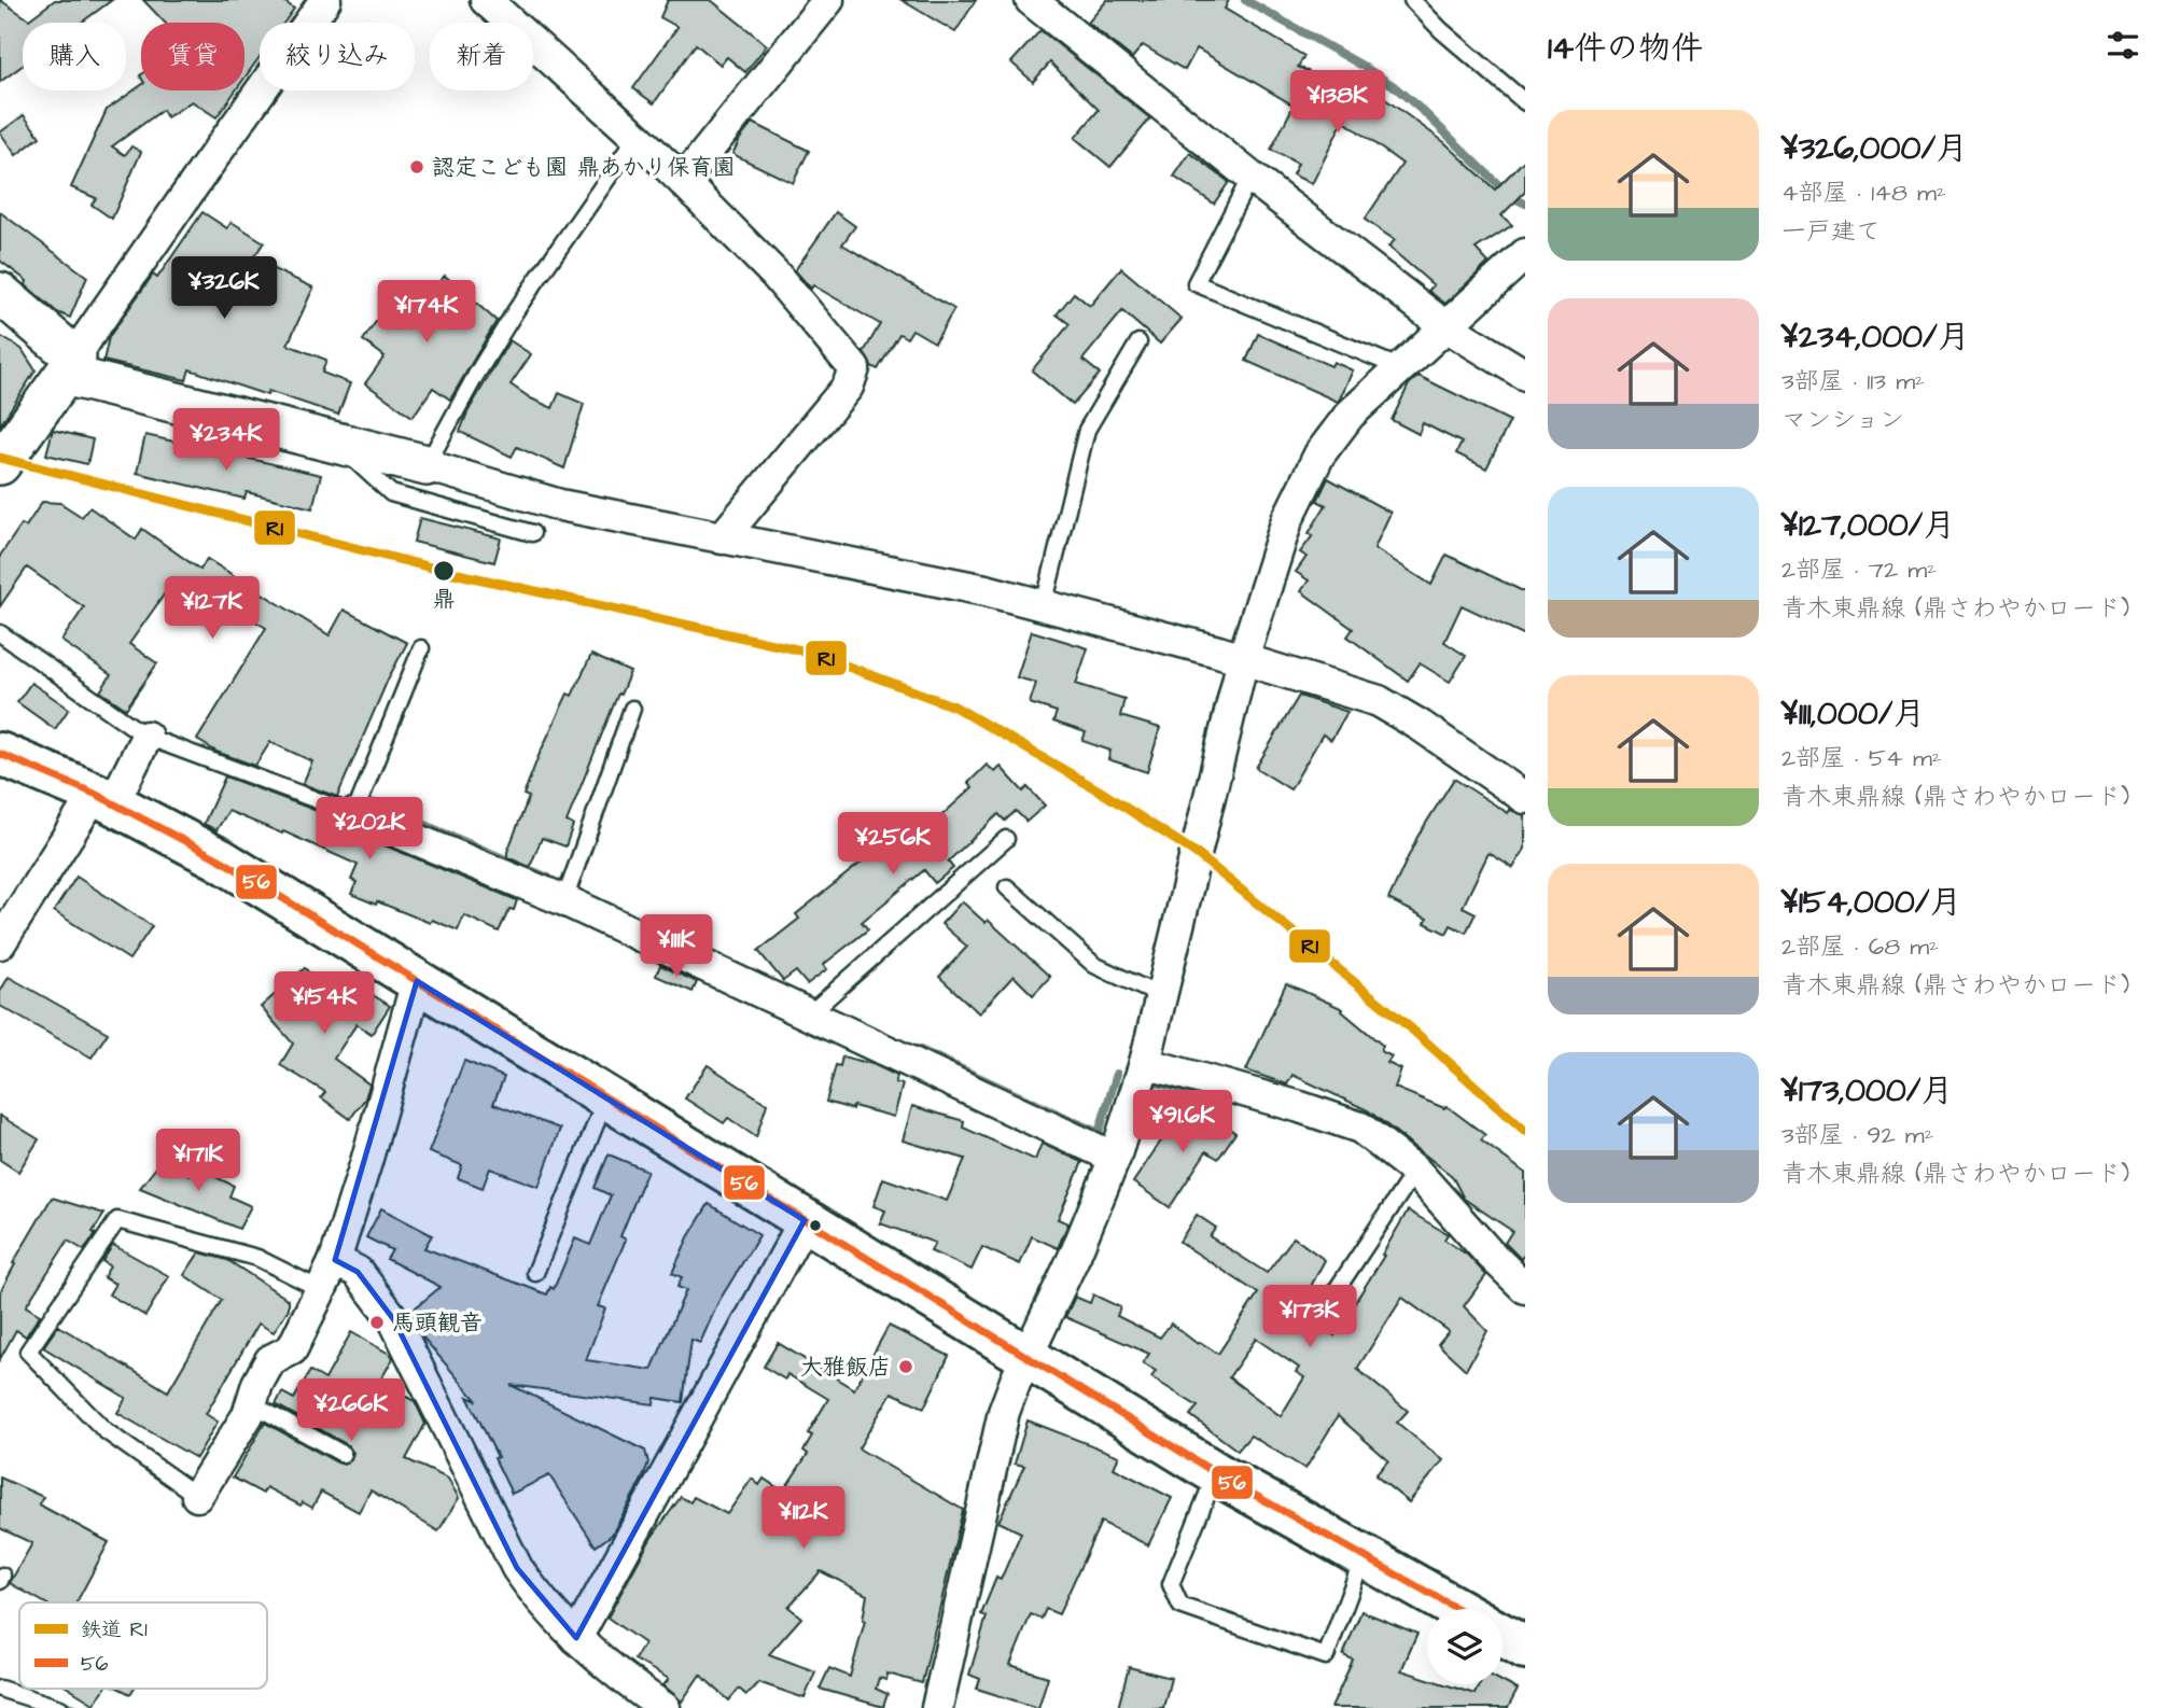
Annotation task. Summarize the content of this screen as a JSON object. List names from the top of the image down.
{
  "places": [
    "認定こども園 鼎あかり保育園",
    "鼎",
    "馬頭観音",
    "大雅飯店"
  ],
  "lines": ["rail line R1", "transit line 56"],
  "legend": ["鉄道 R1", "56"],
  "page": {
    "heading": "14件の物件",
    "chip": [
      "購入",
      "賃貸",
      "絞り込み",
      "新着"
    ],
    "price": [
      "¥138K",
      "¥326K",
      "¥174K",
      "¥234K",
      "¥127K",
      "¥202K",
      "¥256K",
      "¥111K",
      "¥154K",
      "¥91.6K",
      "¥171K",
      "¥173K",
      "¥266K",
      "¥112K"
    ],
    "list": [
      {
        "name": "¥326,000/月",
        "note": "4部屋 · 148 m² · 一戸建て"
      },
      {
        "name": "¥234,000/月",
        "note": "3部屋 · 113 m² · マンション"
      },
      {
        "name": "¥127,000/月",
        "note": "2部屋 · 72 m² · 青木東鼎線 (鼎さわやかロード)"
      },
      {
        "name": "¥111,000/月",
        "note": "2部屋 · 54 m² · 青木東鼎線 (鼎さわやかロード)"
      },
      {
        "name": "¥154,000/月",
        "note": "2部屋 · 68 m² · 青木東鼎線 (鼎さわやかロード)"
      },
      {
        "name": "¥173,000/月",
        "note": "3部屋 · 92 m² · 青木東鼎線 (鼎さわやかロード)"
      }
    ]
  }
}
